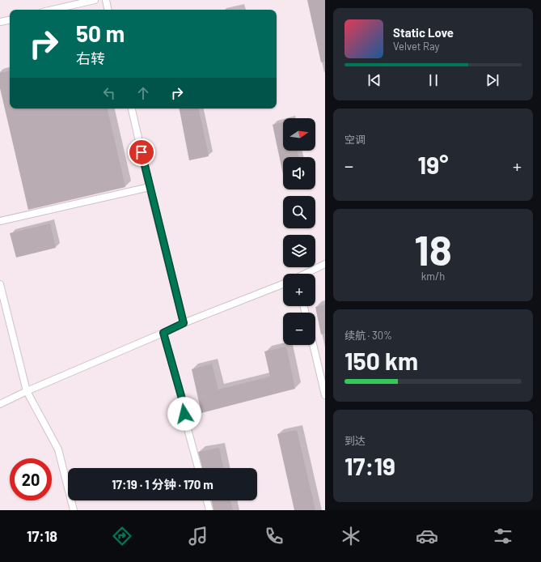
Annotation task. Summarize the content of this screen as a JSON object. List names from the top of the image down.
{
  "north": "right",
  "page": {
    "turn": ["50 m", "右转"],
    "song": ["Static Love", "Velvet Ray"],
    "tile": [
      "空调",
      ["18", "km/h"],
      ["续航 · 30%", "150 km"],
      ["到达", "17:19"]
    ],
    "map_buttons": ["+", "−"],
    "heat": ["−", "19°", "+"],
    "limit": "20",
    "trip": "17:19 · 1 分钟 · 170 m",
    "tabs": "17:18"
  }
}
